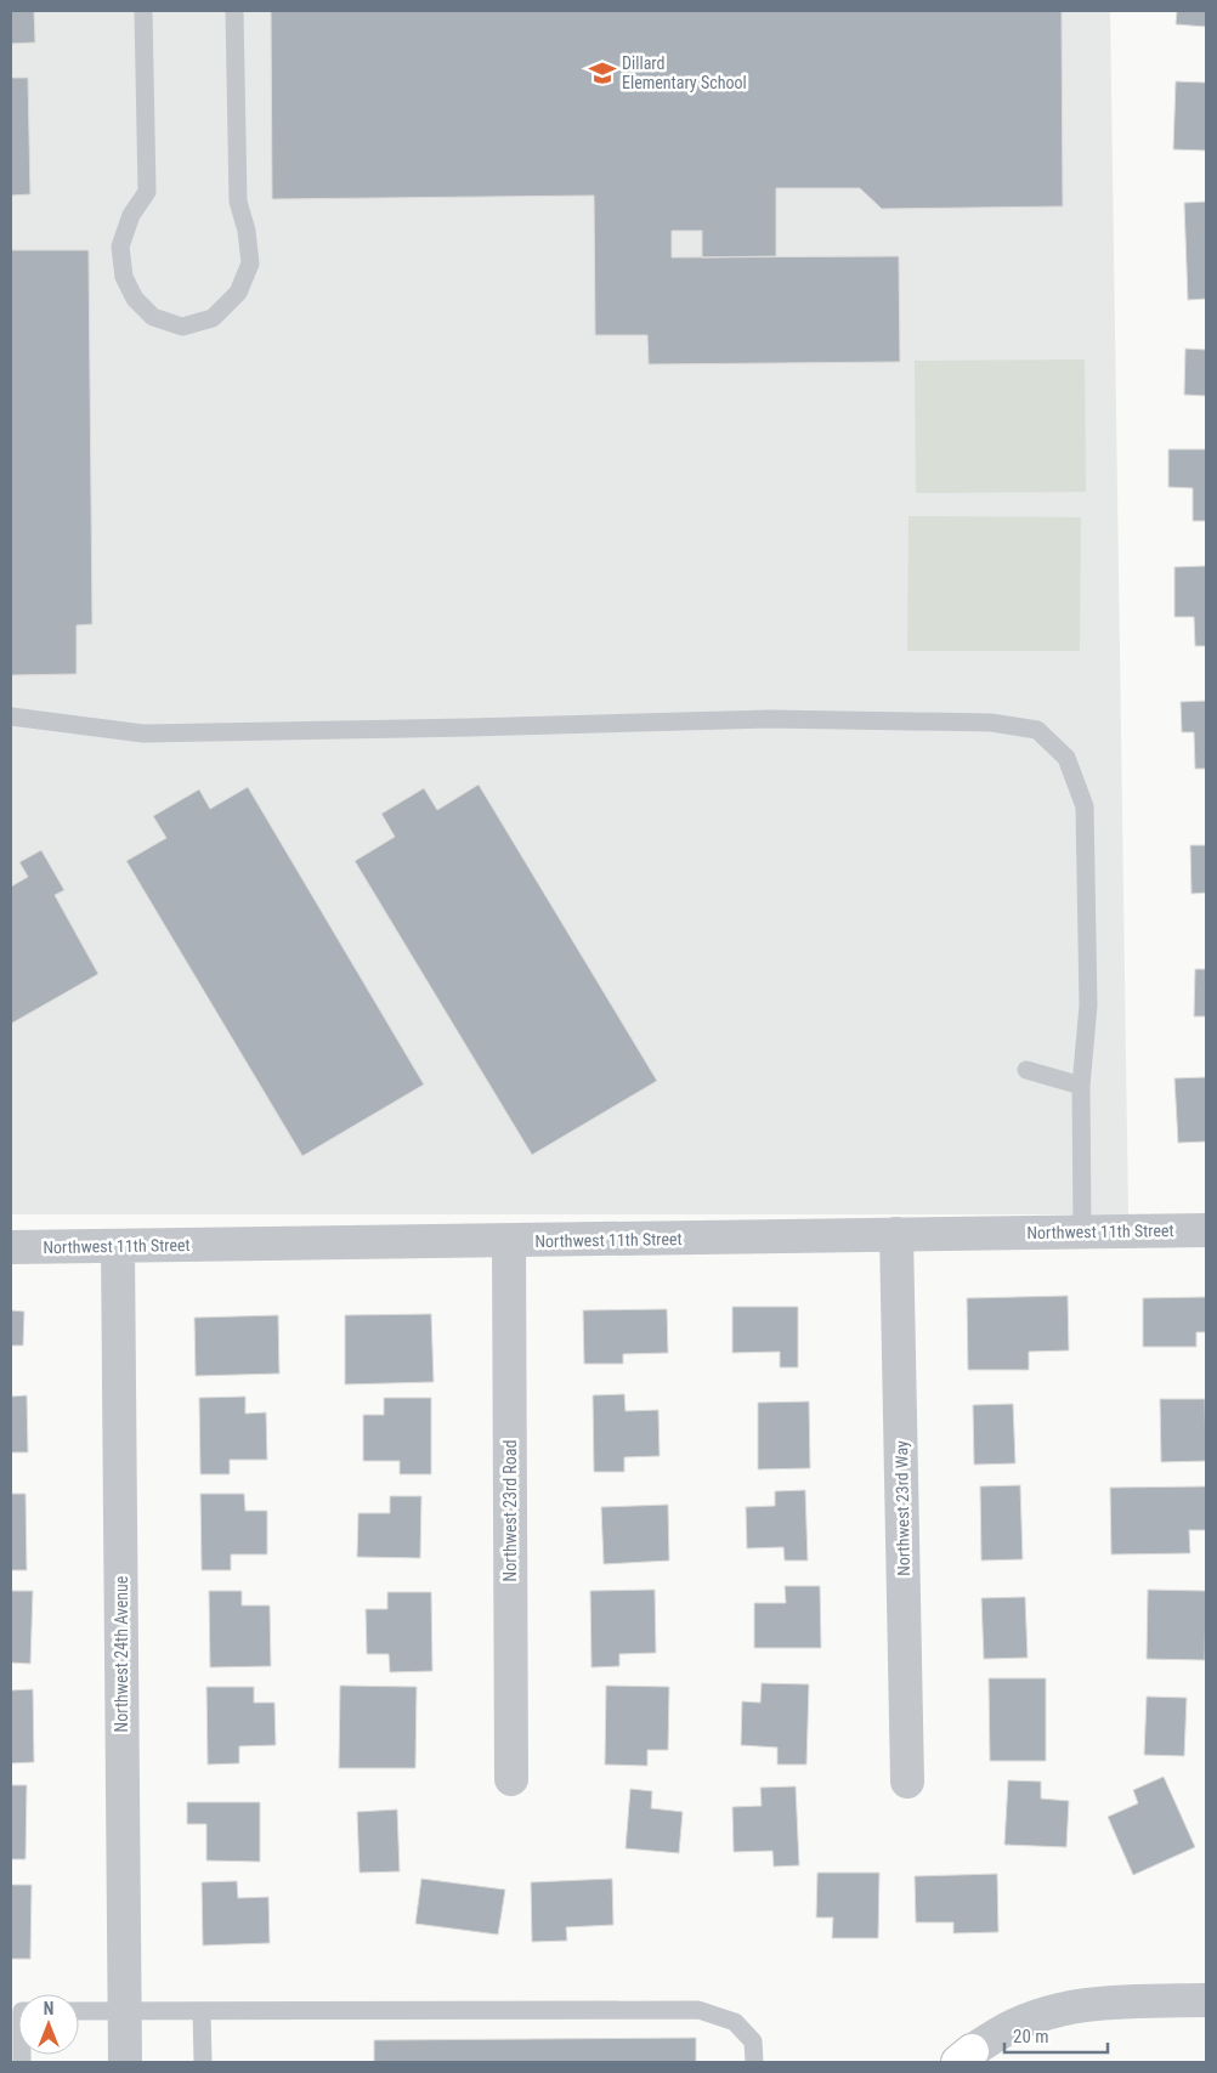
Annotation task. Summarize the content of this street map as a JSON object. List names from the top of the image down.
{
  "streets": {
    "street": [
      "Northwest 11th Street",
      "Northwest 23rd Way",
      "Northwest 23rd Road",
      "Northwest 24th Avenue"
    ]
  },
  "crossings": [
    ["Northwest 11th Street", "Northwest 23rd Way"],
    ["Northwest 11th Street", "Northwest 23rd Road"],
    ["Northwest 11th Street", "Northwest 24th Avenue"]
  ],
  "places": {
    "school or university": ["Dillard Elementary School"]
  },
  "scale_bar": "20 m",
  "north": "top"
}
